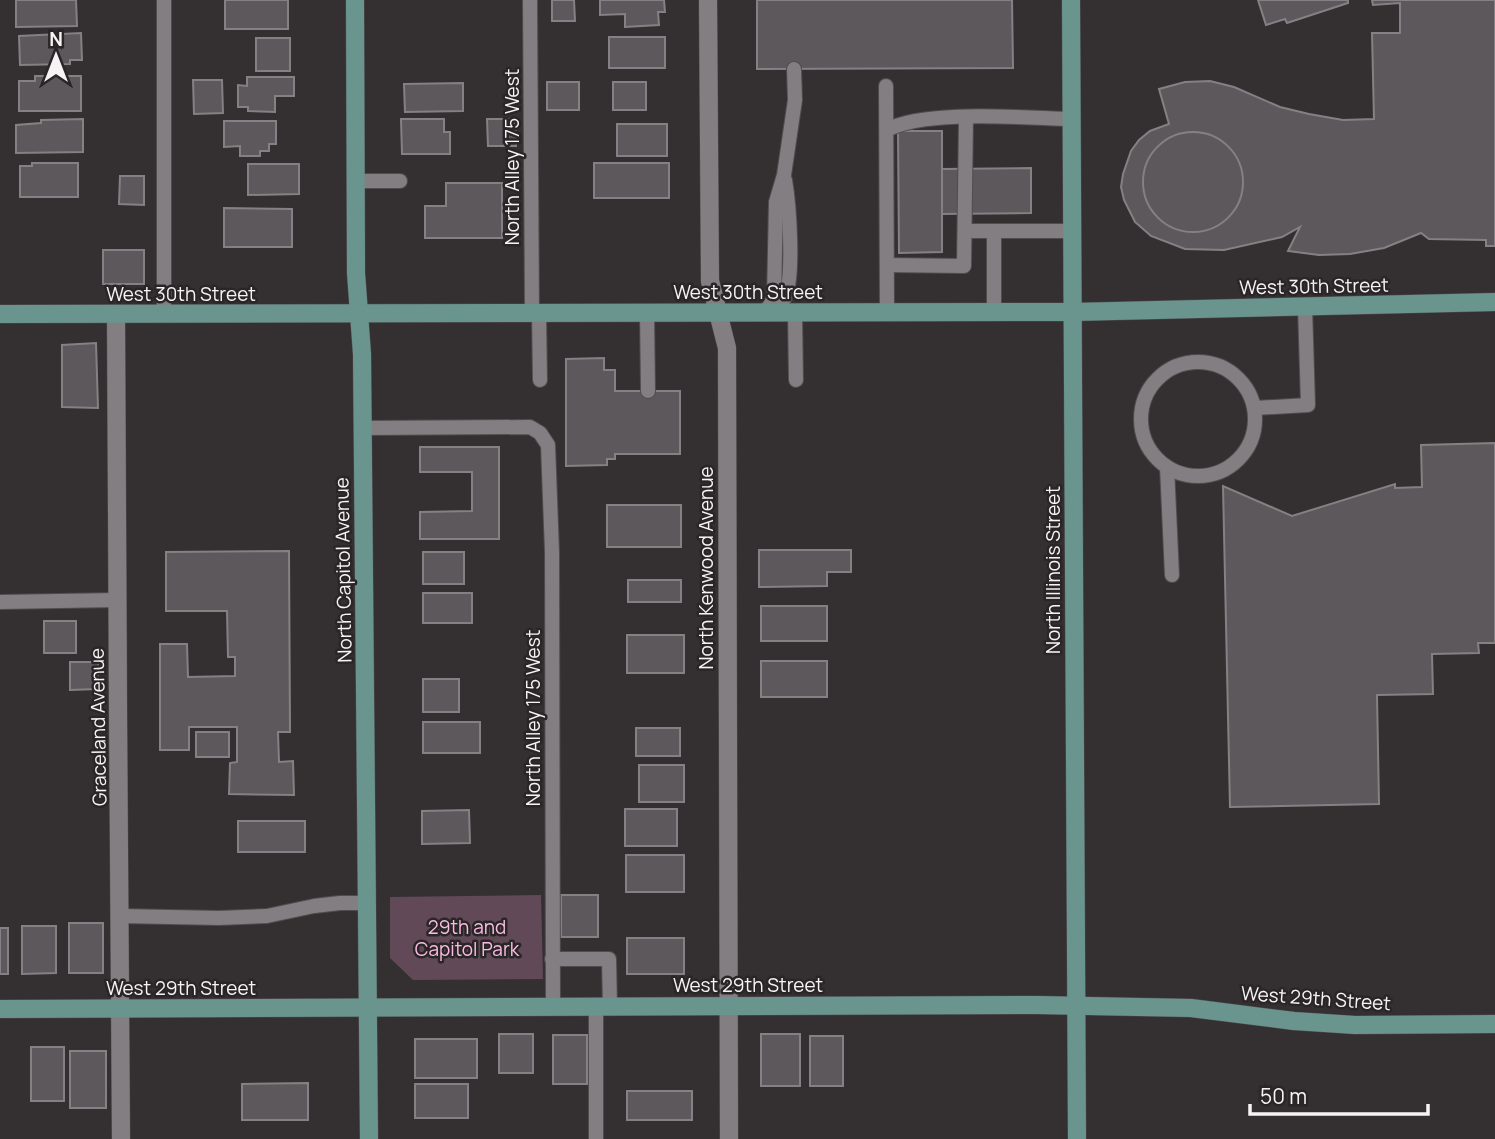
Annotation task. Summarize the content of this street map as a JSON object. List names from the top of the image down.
{
  "streets": {
    "main road": [
      "West 30th Street",
      "North Capitol Avenue",
      "North Illinois Street",
      "West 29th Street"
    ],
    "street": ["North Kenwood Avenue", "Graceland Avenue"],
    "lane": ["North Alley 175 West"]
  },
  "crossings": [
    ["North Alley 175 West", "West 30th Street"],
    ["North Alley 175 West", "North Capitol Avenue"],
    ["North Alley 175 West", "West 29th Street"],
    ["West 30th Street", "North Kenwood Avenue"],
    ["West 30th Street", "North Capitol Avenue"],
    ["West 30th Street", "North Illinois Street"],
    ["West 30th Street", "Graceland Avenue"],
    ["North Kenwood Avenue", "West 29th Street"],
    ["North Capitol Avenue", "West 29th Street"],
    ["North Illinois Street", "West 29th Street"],
    ["Graceland Avenue", "West 29th Street"]
  ],
  "parks": ["29th and Capitol Park"],
  "scale_bar": "50 m",
  "north": "top"
}
